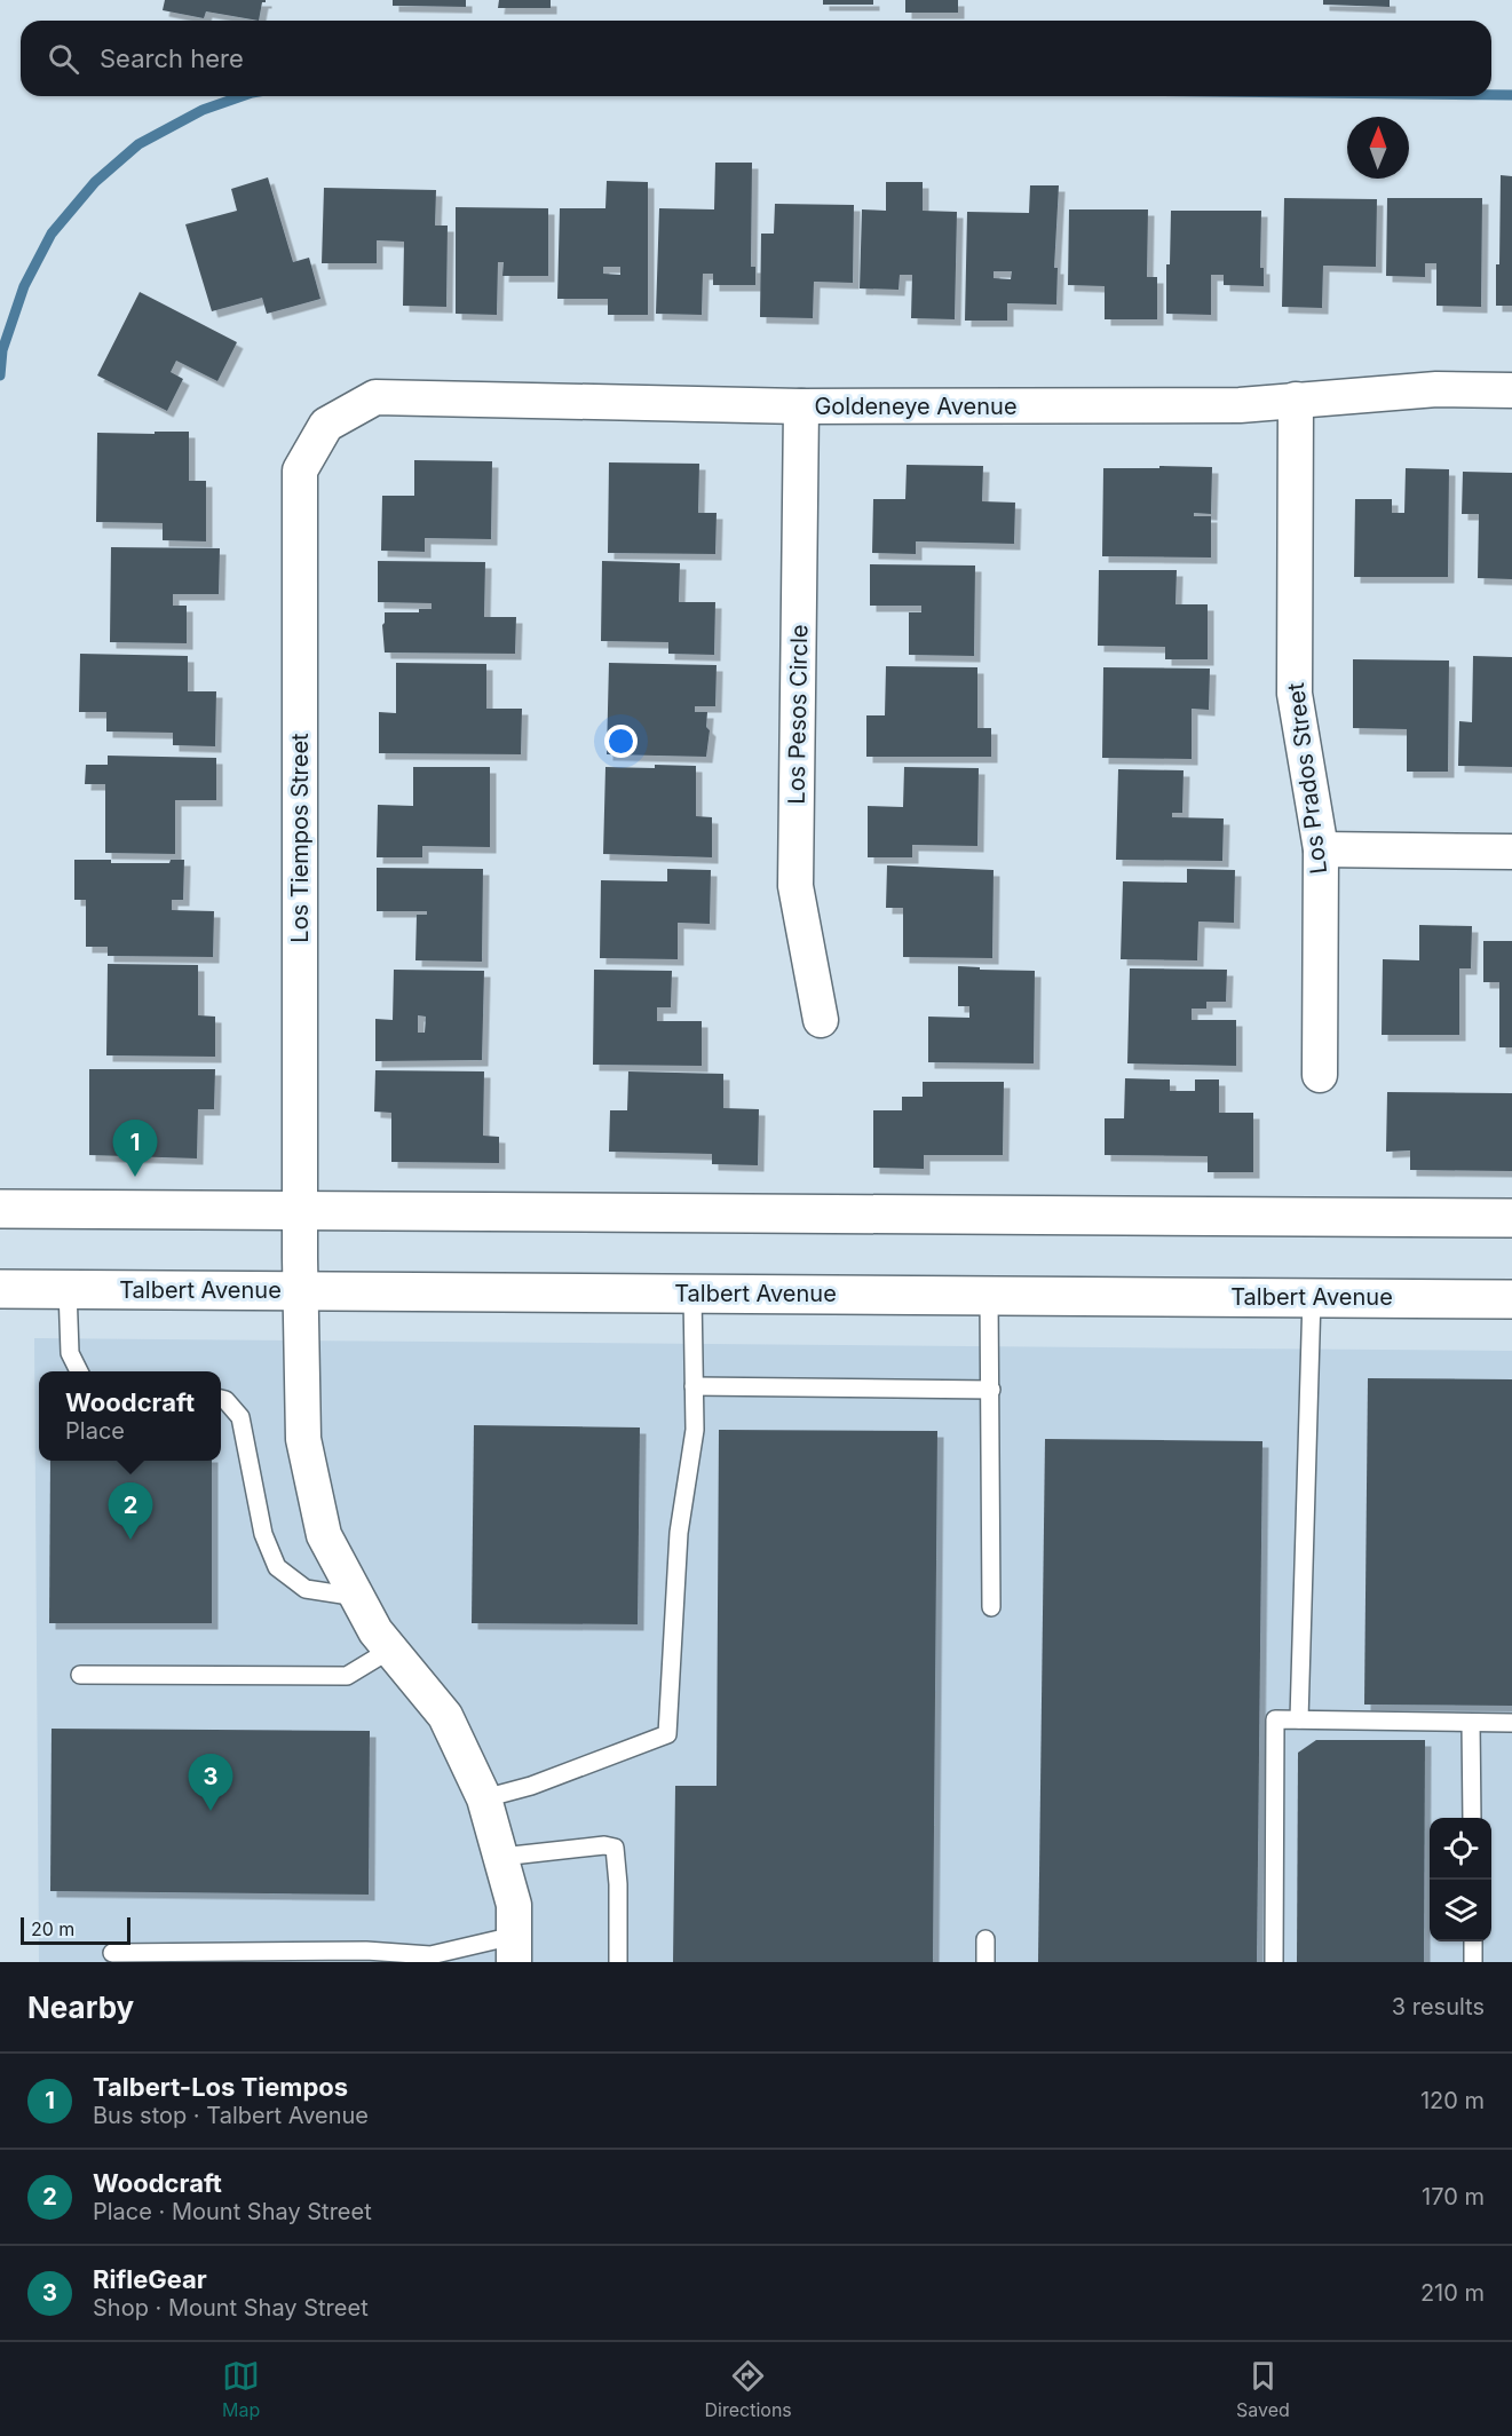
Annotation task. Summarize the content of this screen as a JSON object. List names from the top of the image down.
{
  "streets": {
    "main road": ["Talbert Avenue"],
    "street": [
      "Goldeneye Avenue",
      "Los Pesos Circle",
      "Los Prados Street",
      "Los Tiempos Street"
    ]
  },
  "crossings": [
    ["Goldeneye Avenue", "Los Pesos Circle"],
    ["Goldeneye Avenue", "Los Prados Street"],
    ["Goldeneye Avenue", "Los Tiempos Street"],
    ["Los Tiempos Street", "Talbert Avenue"]
  ],
  "scale_bar": "20 m",
  "north": "top",
  "page": {
    "search": "Search here",
    "pins": ["1", "2", "3"],
    "popup": ["Woodcraft", "Place"],
    "scale": "20 m",
    "heading": ["Nearby", "3 results"],
    "list": [
      {
        "mark": "1",
        "name": "Talbert-Los Tiempos",
        "note": "Bus stop · Talbert Avenue",
        "value": "120 m"
      },
      {
        "mark": "2",
        "name": "Woodcraft",
        "note": "Place · Mount Shay Street",
        "value": "170 m"
      },
      {
        "mark": "3",
        "name": "RifleGear",
        "note": "Shop · Mount Shay Street",
        "value": "210 m"
      }
    ],
    "nav": ["Map", "Directions", "Saved"]
  }
}
